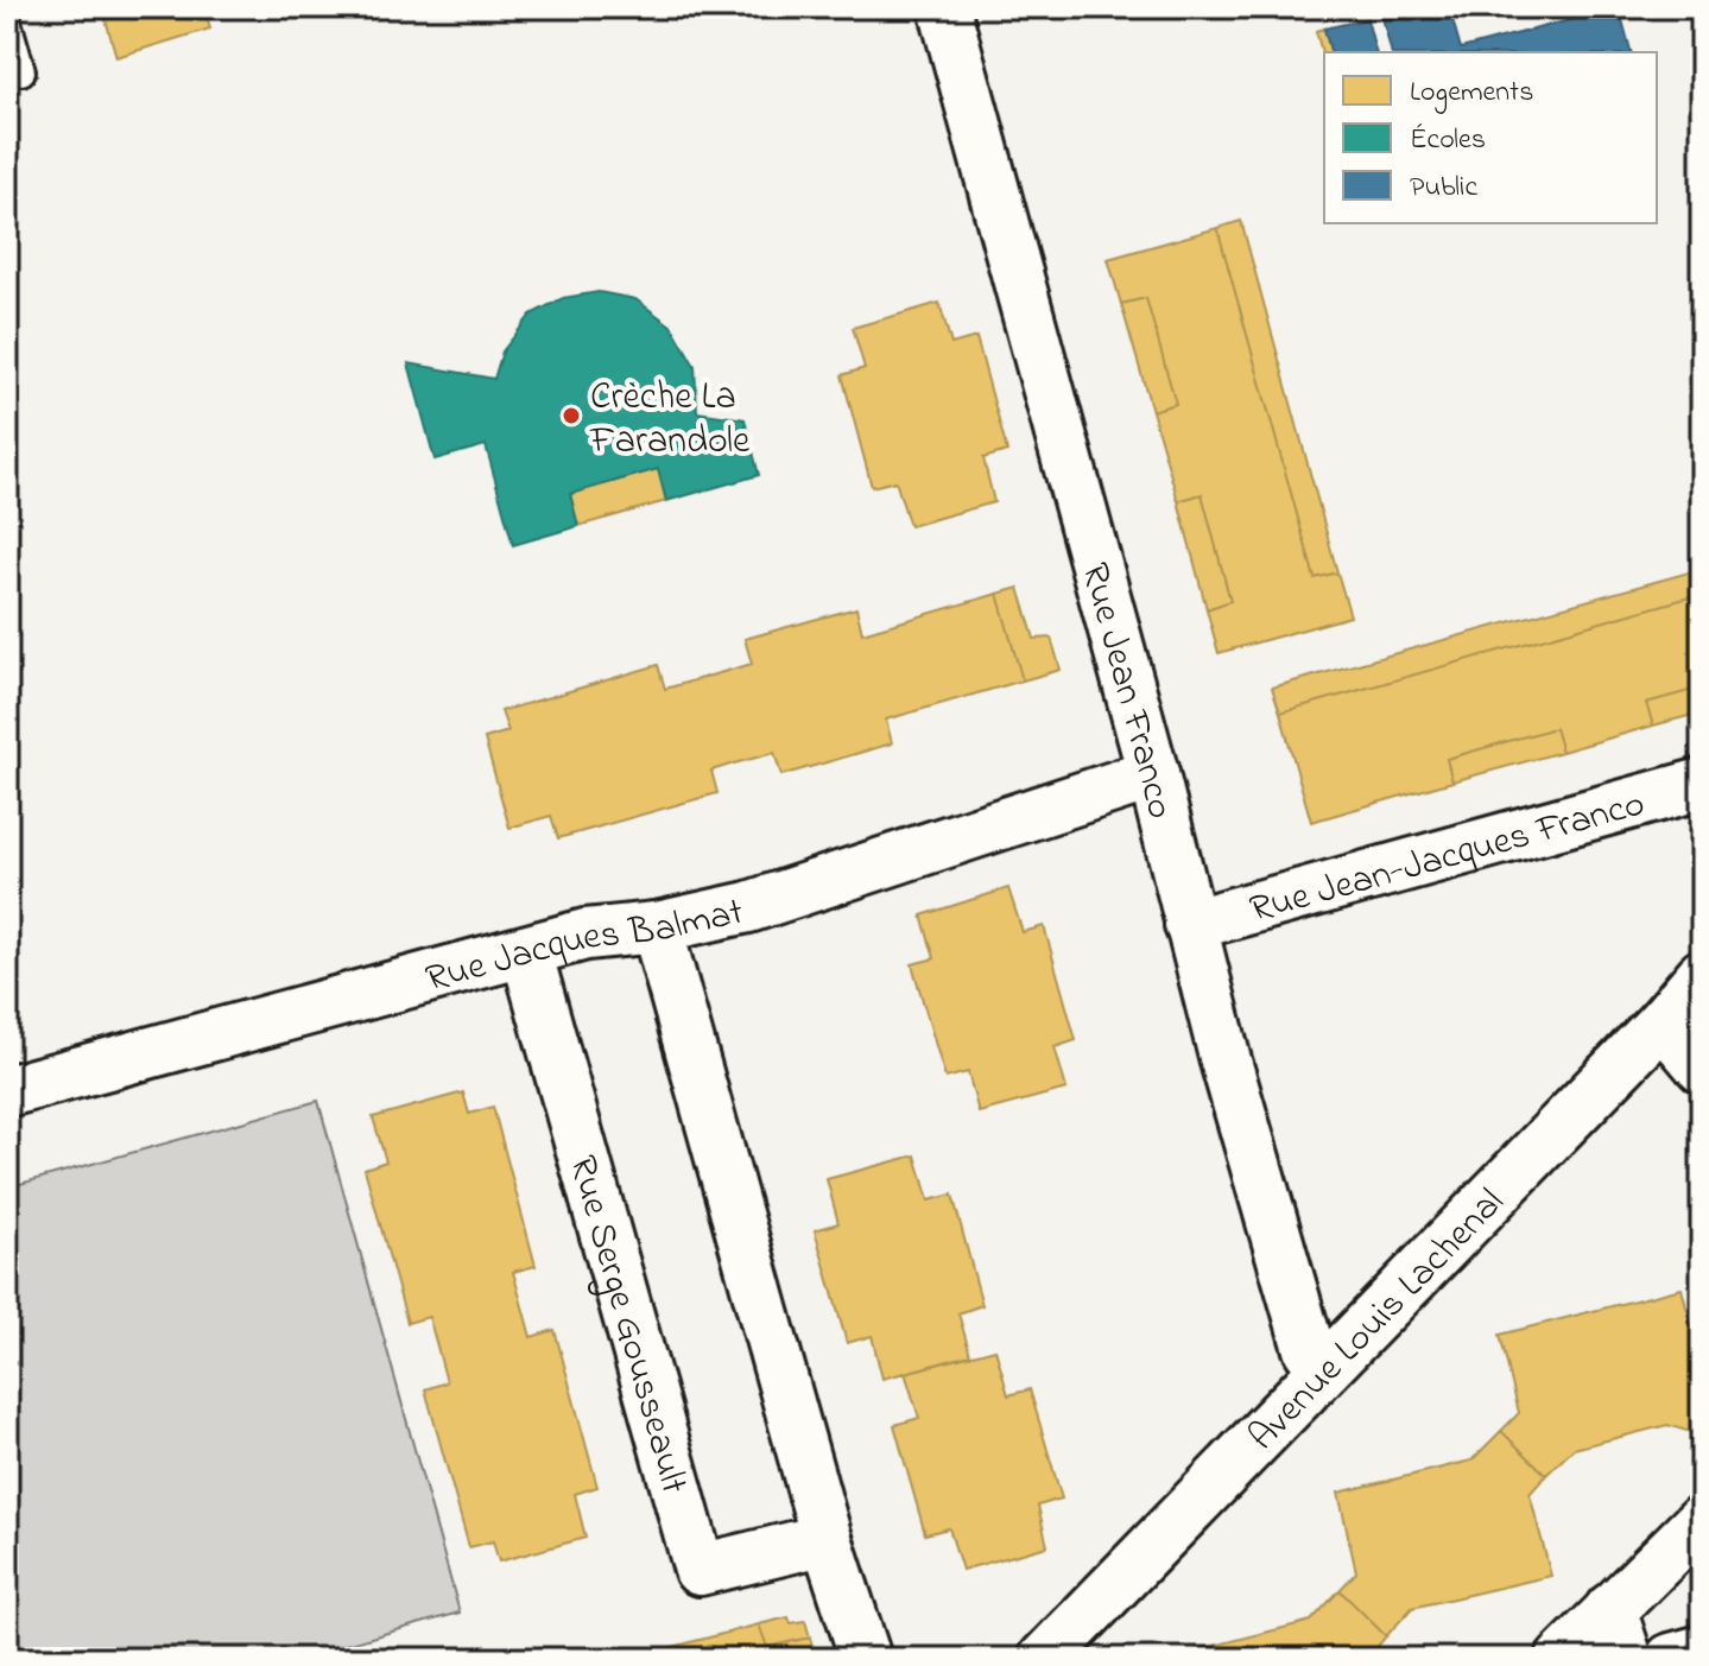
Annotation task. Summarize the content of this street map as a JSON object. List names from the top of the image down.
{
  "streets": {
    "street": [
      "Rue Jean Franco",
      "Rue Jean-Jacques Franco",
      "Rue Jacques Balmat",
      "Avenue Louis Lachenal",
      "Rue Serge Gousseault"
    ]
  },
  "crossings": [
    ["Rue Jean Franco", "Rue Jean-Jacques Franco"],
    ["Rue Jean Franco", "Rue Jacques Balmat"],
    ["Rue Jean Franco", "Avenue Louis Lachenal"],
    ["Rue Jacques Balmat", "Rue Serge Gousseault"]
  ],
  "places": ["Crèche La Farandole"],
  "legend": ["Logements", "Écoles", "Public"]
}
